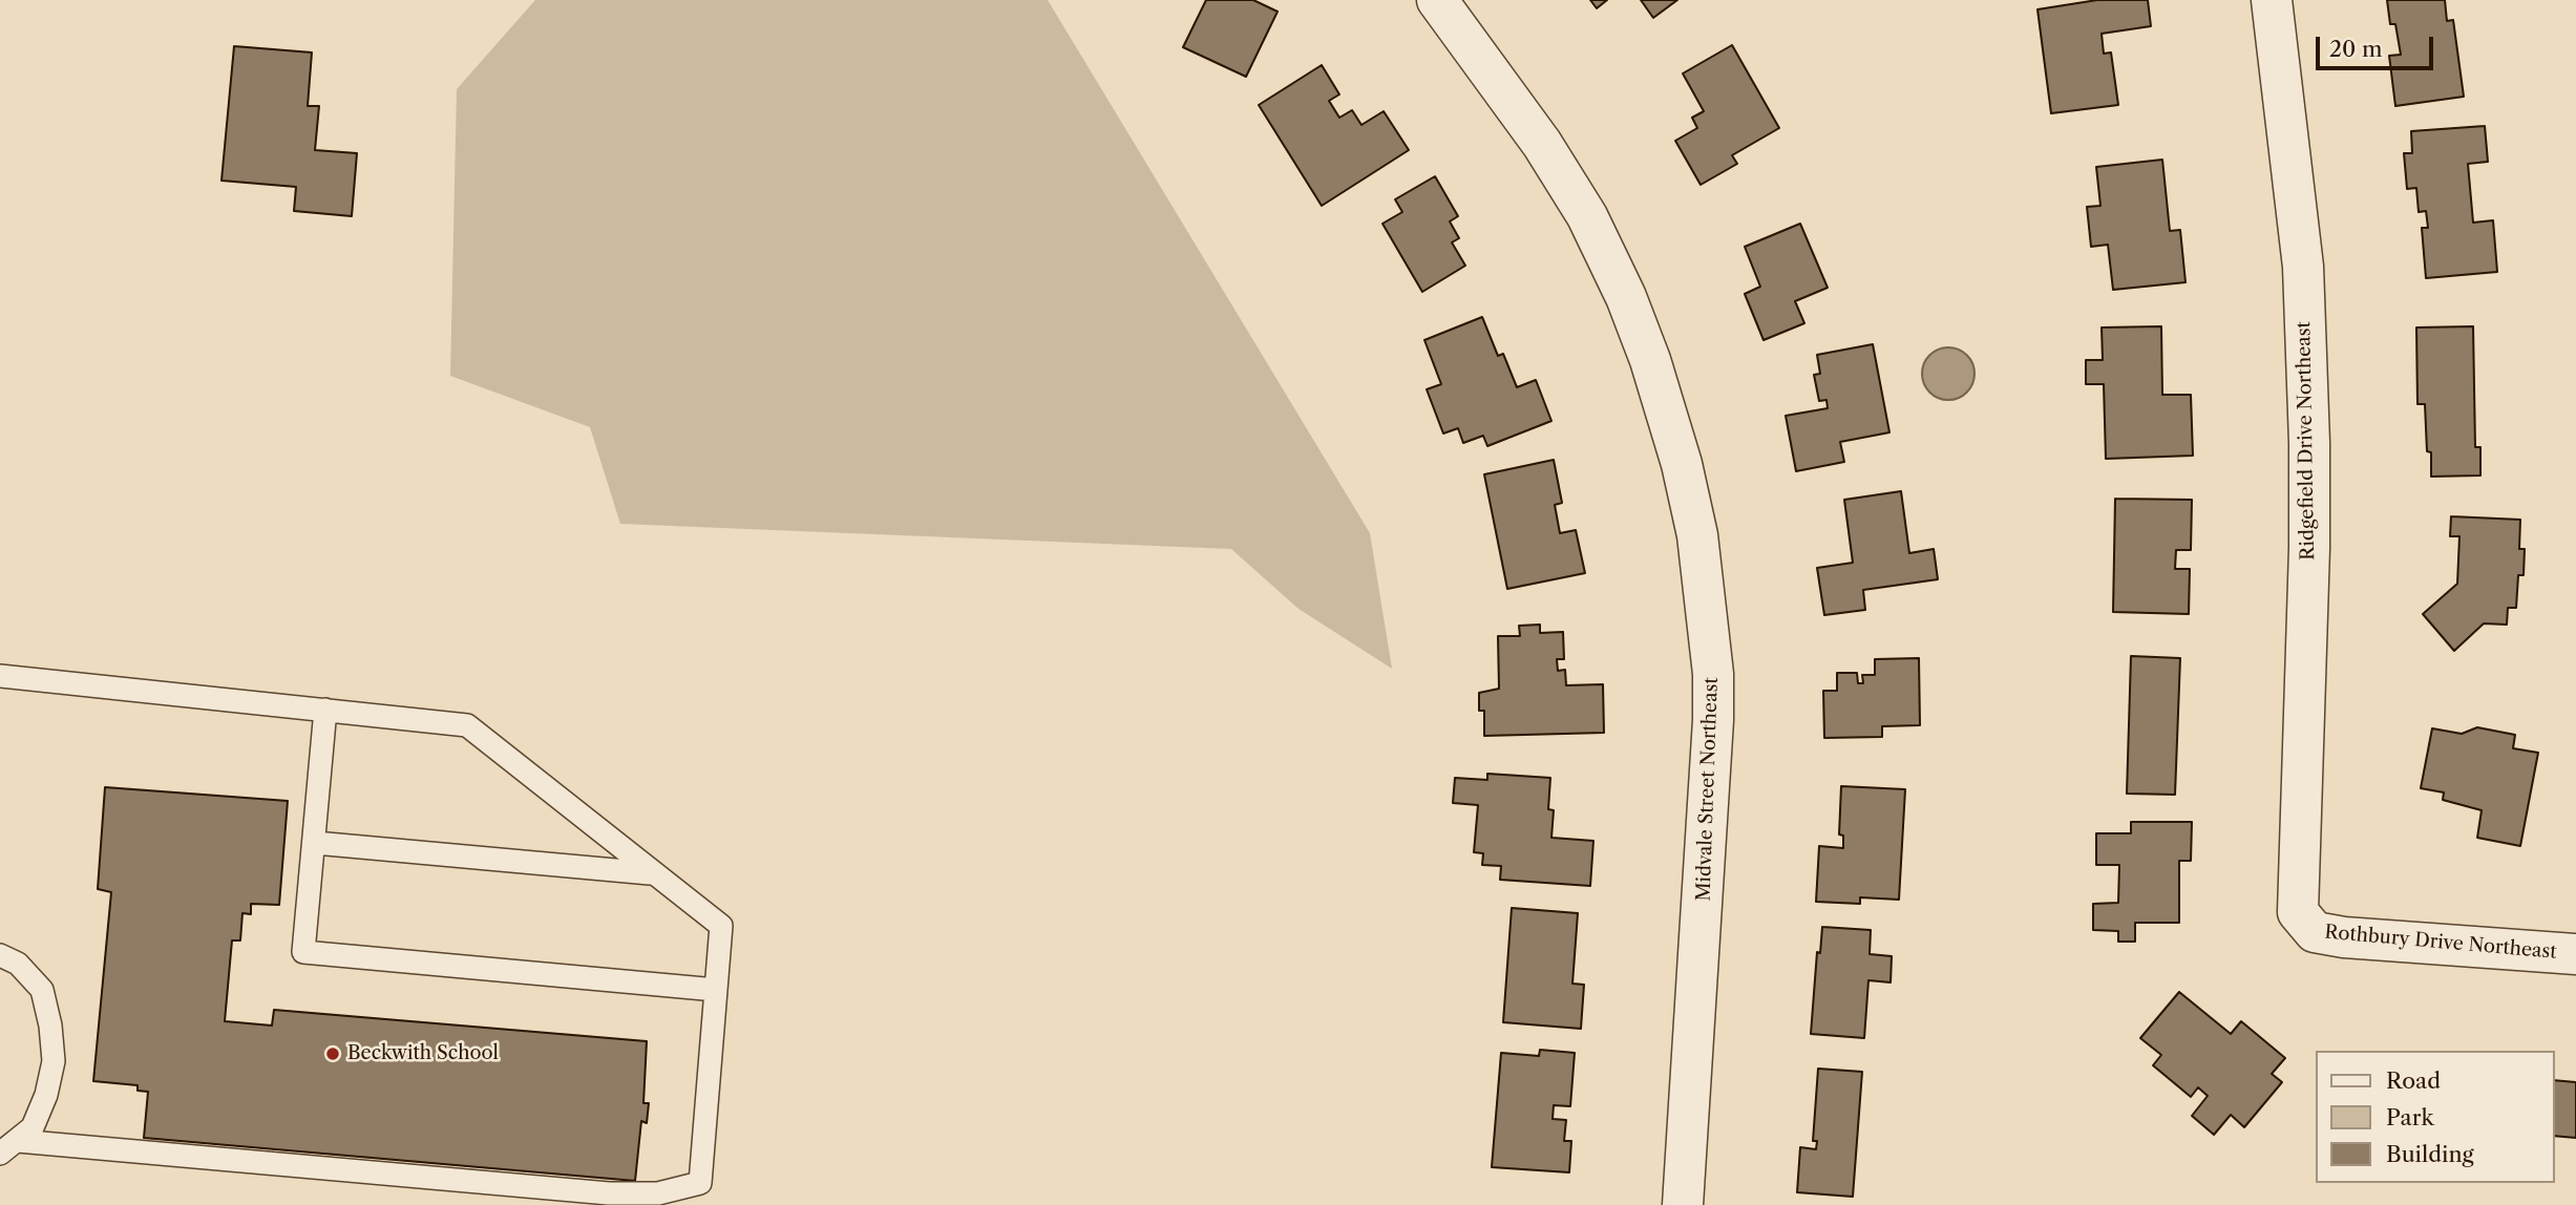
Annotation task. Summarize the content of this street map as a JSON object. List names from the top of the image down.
{
  "streets": {
    "street": ["Ridgefield Drive Northeast", "Midvale Street Northeast", "Rothbury Drive Northeast"]
  },
  "crossings": [
    ["Ridgefield Drive Northeast", "Rothbury Drive Northeast"]
  ],
  "places": ["Beckwith School"],
  "legend": ["Road", "Park", "Building"],
  "scale_bar": "20 m"
}
